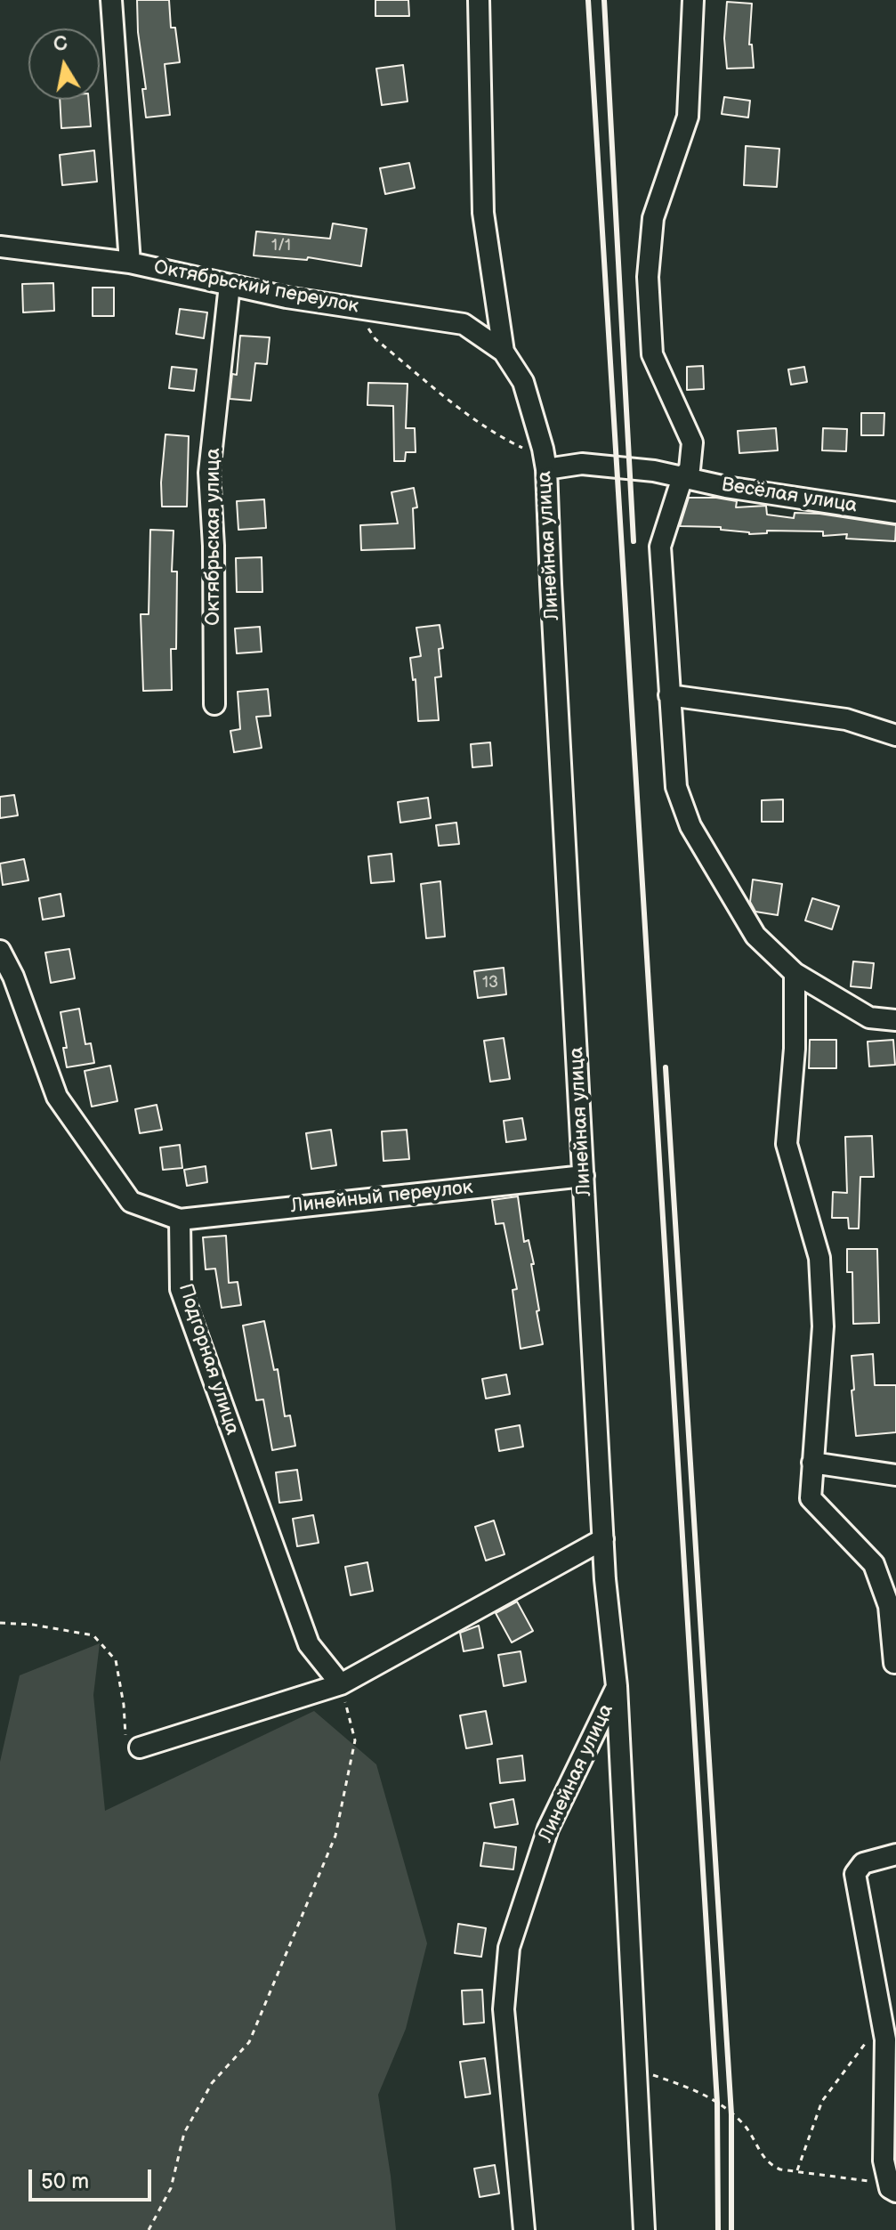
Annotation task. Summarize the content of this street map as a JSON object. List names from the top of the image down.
{
  "streets": {
    "street": [
      "Октябрьский переулок",
      "Весёлая улица",
      "Октябрьская улица",
      "Линейная улица",
      "Линейный переулок",
      "Подгорная улица"
    ]
  },
  "crossings": [
    ["Октябрьский переулок", "Октябрьская улица"],
    ["Октябрьский переулок", "Линейная улица"],
    ["Весёлая улица", "Линейная улица"],
    ["Линейная улица", "Линейный переулок"],
    ["Линейный переулок", "Подгорная улица"]
  ],
  "house_numbers": ["1/1", "13"],
  "scale_bar": "50 m",
  "north": "top"
}
